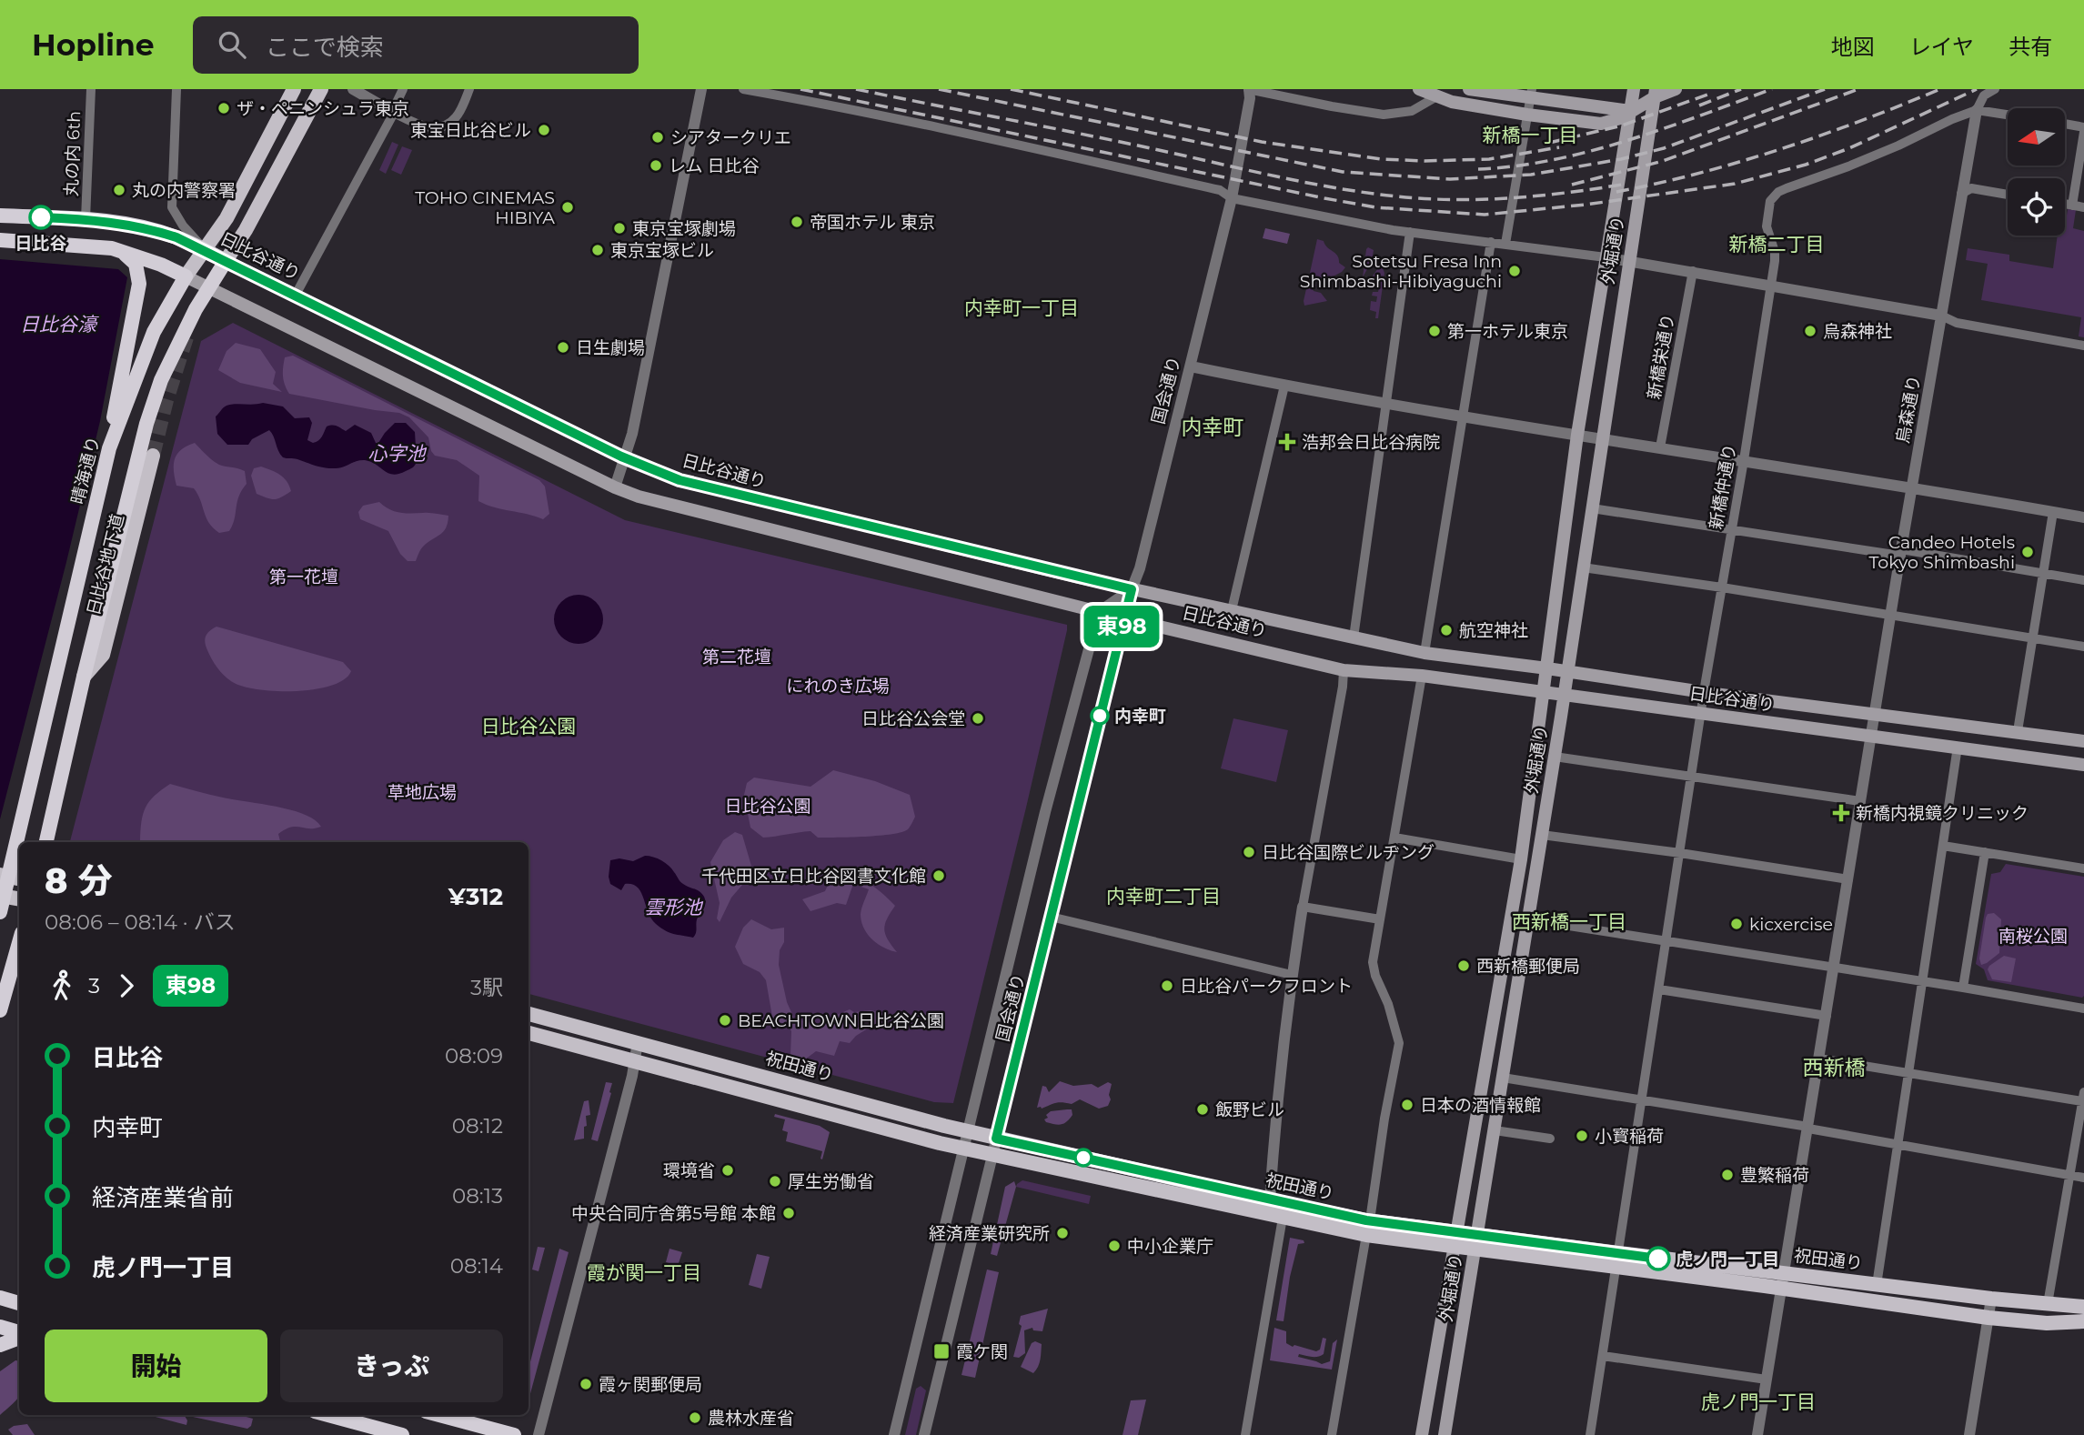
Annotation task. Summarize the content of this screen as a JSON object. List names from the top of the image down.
{
  "streets": {
    "highway": ["日比谷通り", "晴海通り"],
    "main road": ["外堀通り", "日比谷地下道", "祝田通り"],
    "street": [
      "丸の内 6th",
      "新橋栄通り",
      "国会通り",
      "烏森通り",
      "新橋仲通り"
    ]
  },
  "crossings": [
    ["丸の内 6th", "日比谷通り"],
    ["外堀通り", "日比谷通り"],
    ["外堀通り", "祝田通り"],
    ["日比谷通り", "国会通り"],
    ["日比谷通り", "烏森通り"],
    ["日比谷通り", "晴海通り"],
    ["日比谷通り", "新橋仲通り"],
    ["国会通り", "祝田通り"],
    ["烏森通り", "新橋仲通り"],
    ["烏森通り", "祝田通り"],
    ["新橋仲通り", "祝田通り"]
  ],
  "districts": [
    "新橋一丁目",
    "新橋二丁目",
    "内幸町一丁目",
    "内幸町",
    "日比谷公園",
    "内幸町二丁目",
    "西新橋一丁目",
    "西新橋",
    "霞が関一丁目",
    "虎ノ門一丁目"
  ],
  "water": ["日比谷濠", "心字池", "雲形池"],
  "parks": [
    "第一花壇",
    "第二花壇",
    "にれのき広場",
    "草地広場",
    "日比谷公園",
    "南桜公園"
  ],
  "places": {
    "other": [
      "ザ・ペニンシュラ東京",
      "東宝日比谷ビル",
      "シアタークリエ",
      "レム 日比谷",
      "丸の内警察署",
      "TOHO CINEMAS HIBIYA",
      "日比谷",
      "帝国ホテル 東京",
      "東京宝塚劇場",
      "東京宝塚ビル",
      "Sotetsu Fresa Inn Shimbashi-Hibiyaguchi",
      "第一ホテル東京",
      "烏森神社",
      "日生劇場",
      "Candeo Hotels Tokyo Shimbashi",
      "航空神社",
      "内幸町",
      "日比谷公会堂",
      "日比谷国際ビルヂング",
      "千代田区立日比谷図書文化館",
      "kicxercise",
      "西新橋郵便局",
      "日比谷パークフロント",
      "BEACHTOWN日比谷公園",
      "日本の酒情報館",
      "飯野ビル",
      "小寳稲荷",
      "環境省",
      "豊繁稲荷",
      "厚生労働省",
      "中央合同庁舎第5号館 本館",
      "経済産業研究所",
      "中小企業庁",
      "虎ノ門一丁目",
      "霞ヶ関郵便局",
      "農林水産省"
    ],
    "health": ["浩邦会日比谷病院", "新橋内視鏡クリニック"],
    "transit": ["霞ケ関"]
  },
  "lines": ["bus line 東98"],
  "north": "left",
  "page": {
    "header": "Hopline",
    "search": "ここで検索",
    "nav": ["地図", "レイヤ", "共有"],
    "on_map": "東98",
    "heading": ["8 分", "08:06 – 08:14 · バス", "¥312"],
    "legs": ["3", "東98", "3駅"],
    "list": [
      {
        "name": "日比谷",
        "value": "08:09"
      },
      {
        "name": "内幸町",
        "value": "08:12"
      },
      {
        "name": "経済産業省前",
        "value": "08:13"
      },
      {
        "name": "虎ノ門一丁目",
        "value": "08:14"
      }
    ],
    "buttons": ["開始", "きっぷ"]
  }
}
